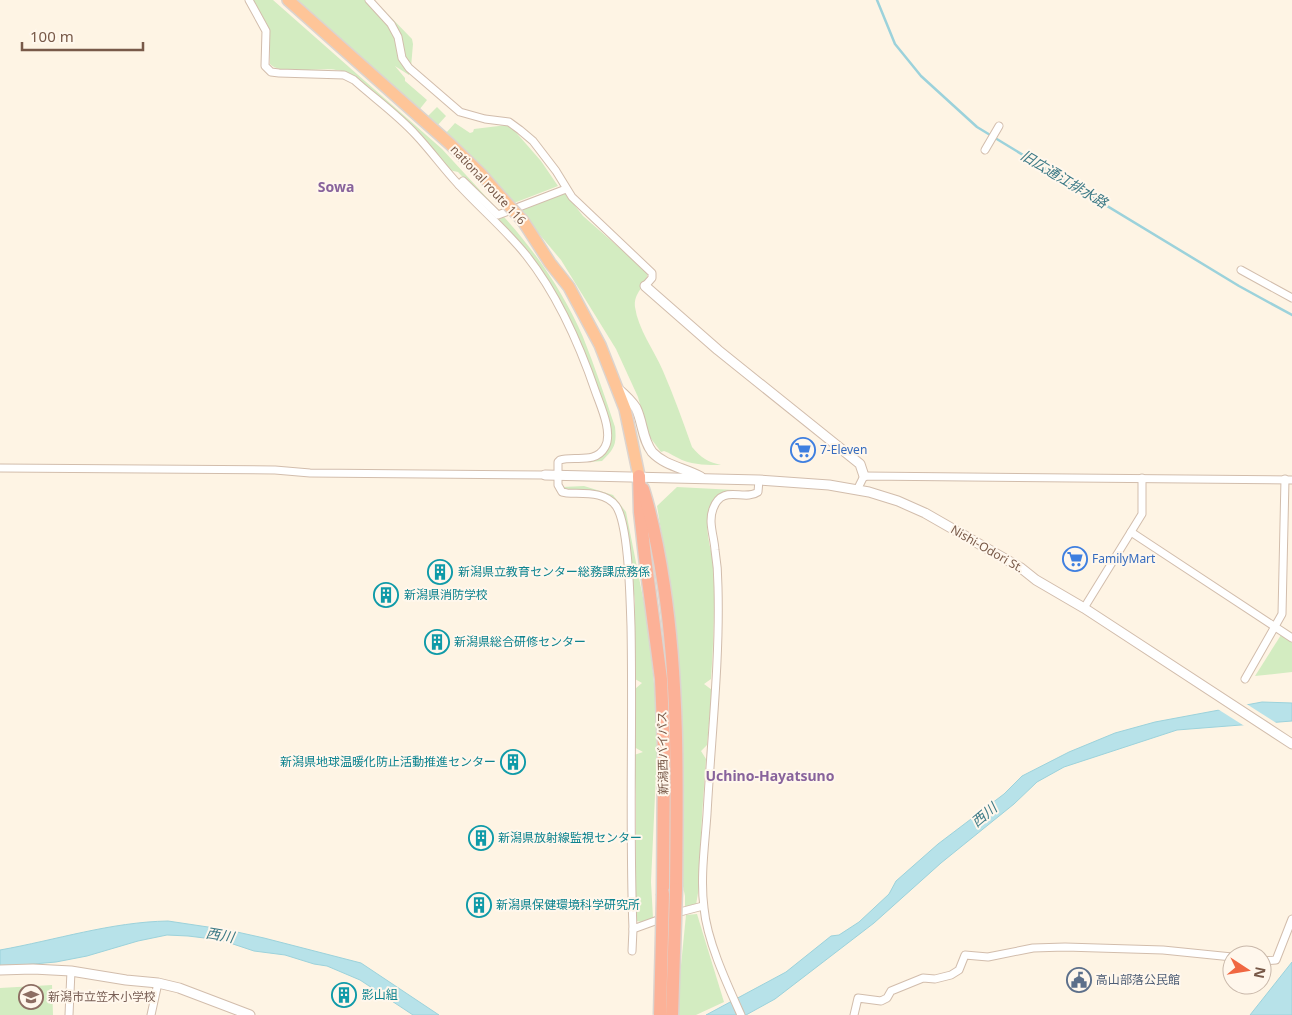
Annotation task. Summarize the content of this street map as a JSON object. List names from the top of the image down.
{
  "streets": {
    "highway": ["national route 116", "新潟西バイパス"],
    "street": ["Nishi-Odori St."]
  },
  "crossings": [
    ["national route 116", "Nishi-Odori St."],
    ["national route 116", "新潟西バイパス"],
    ["Nishi-Odori St.", "新潟西バイパス"]
  ],
  "districts": ["Sowa", "Uchino-Hayatsuno"],
  "water": ["旧広通江排水路", "西川"],
  "places": {
    "supermarket": ["7-Eleven", "FamilyMart"],
    "building": [
      "新潟県立教育センター総務課庶務係",
      "新潟県消防学校",
      "新潟県総合研修センター",
      "新潟県地球温暖化防止活動推進センター",
      "新潟県放射線監視センター",
      "新潟県保健環境科学研究所",
      "影山組"
    ],
    "public building": ["高山部落公民館"],
    "school or university": ["新潟市立笠木小学校"]
  },
  "scale_bar": "100 m",
  "north": "right"
}
